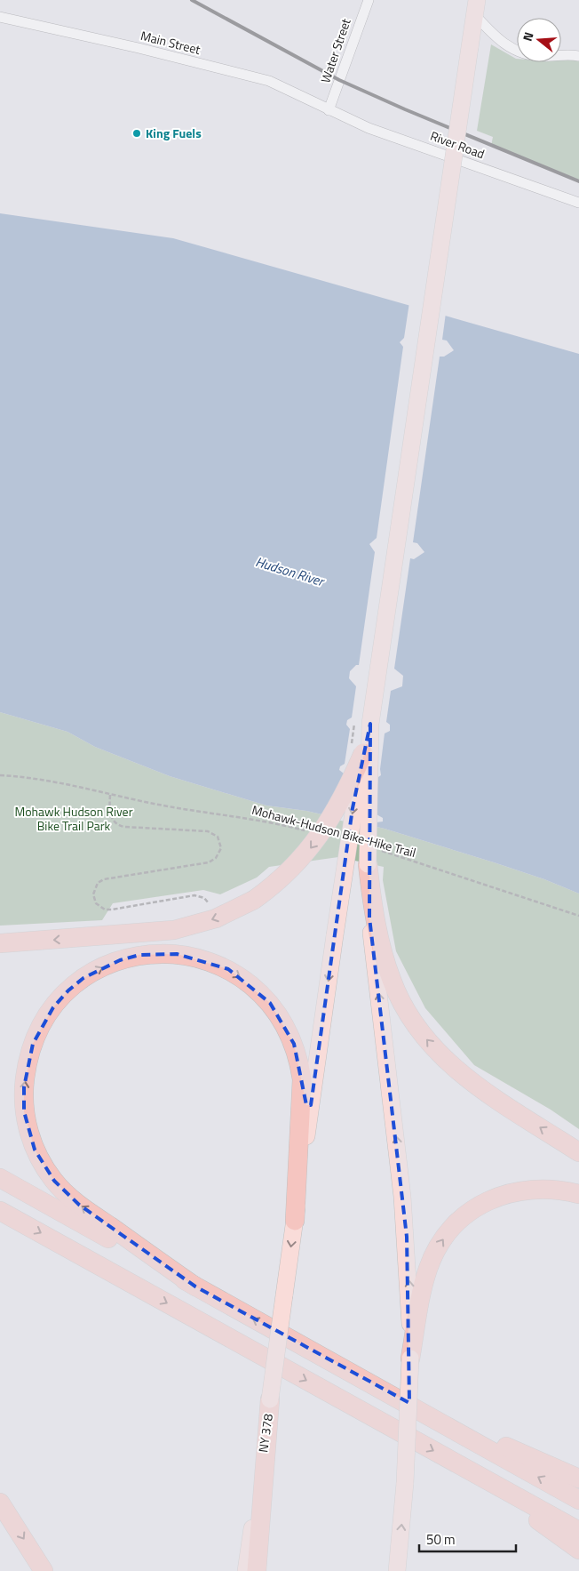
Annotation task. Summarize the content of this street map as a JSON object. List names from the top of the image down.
{
  "streets": {
    "main road": ["NY 378"],
    "street": ["Main Street", "Water Street", "River Road"],
    "path": ["Mohawk-Hudson Bike-Hike Trail"]
  },
  "crossings": [
    ["Main Street", "Water Street"],
    ["Main Street", "River Road"],
    ["Water Street", "River Road"],
    ["Mohawk-Hudson Bike-Hike Trail", "NY 378"]
  ],
  "water": ["Hudson River"],
  "parks": ["Mohawk Hudson River Bike Trail Park"],
  "places": ["King Fuels"],
  "scale_bar": "50 m",
  "north": "left"
}
